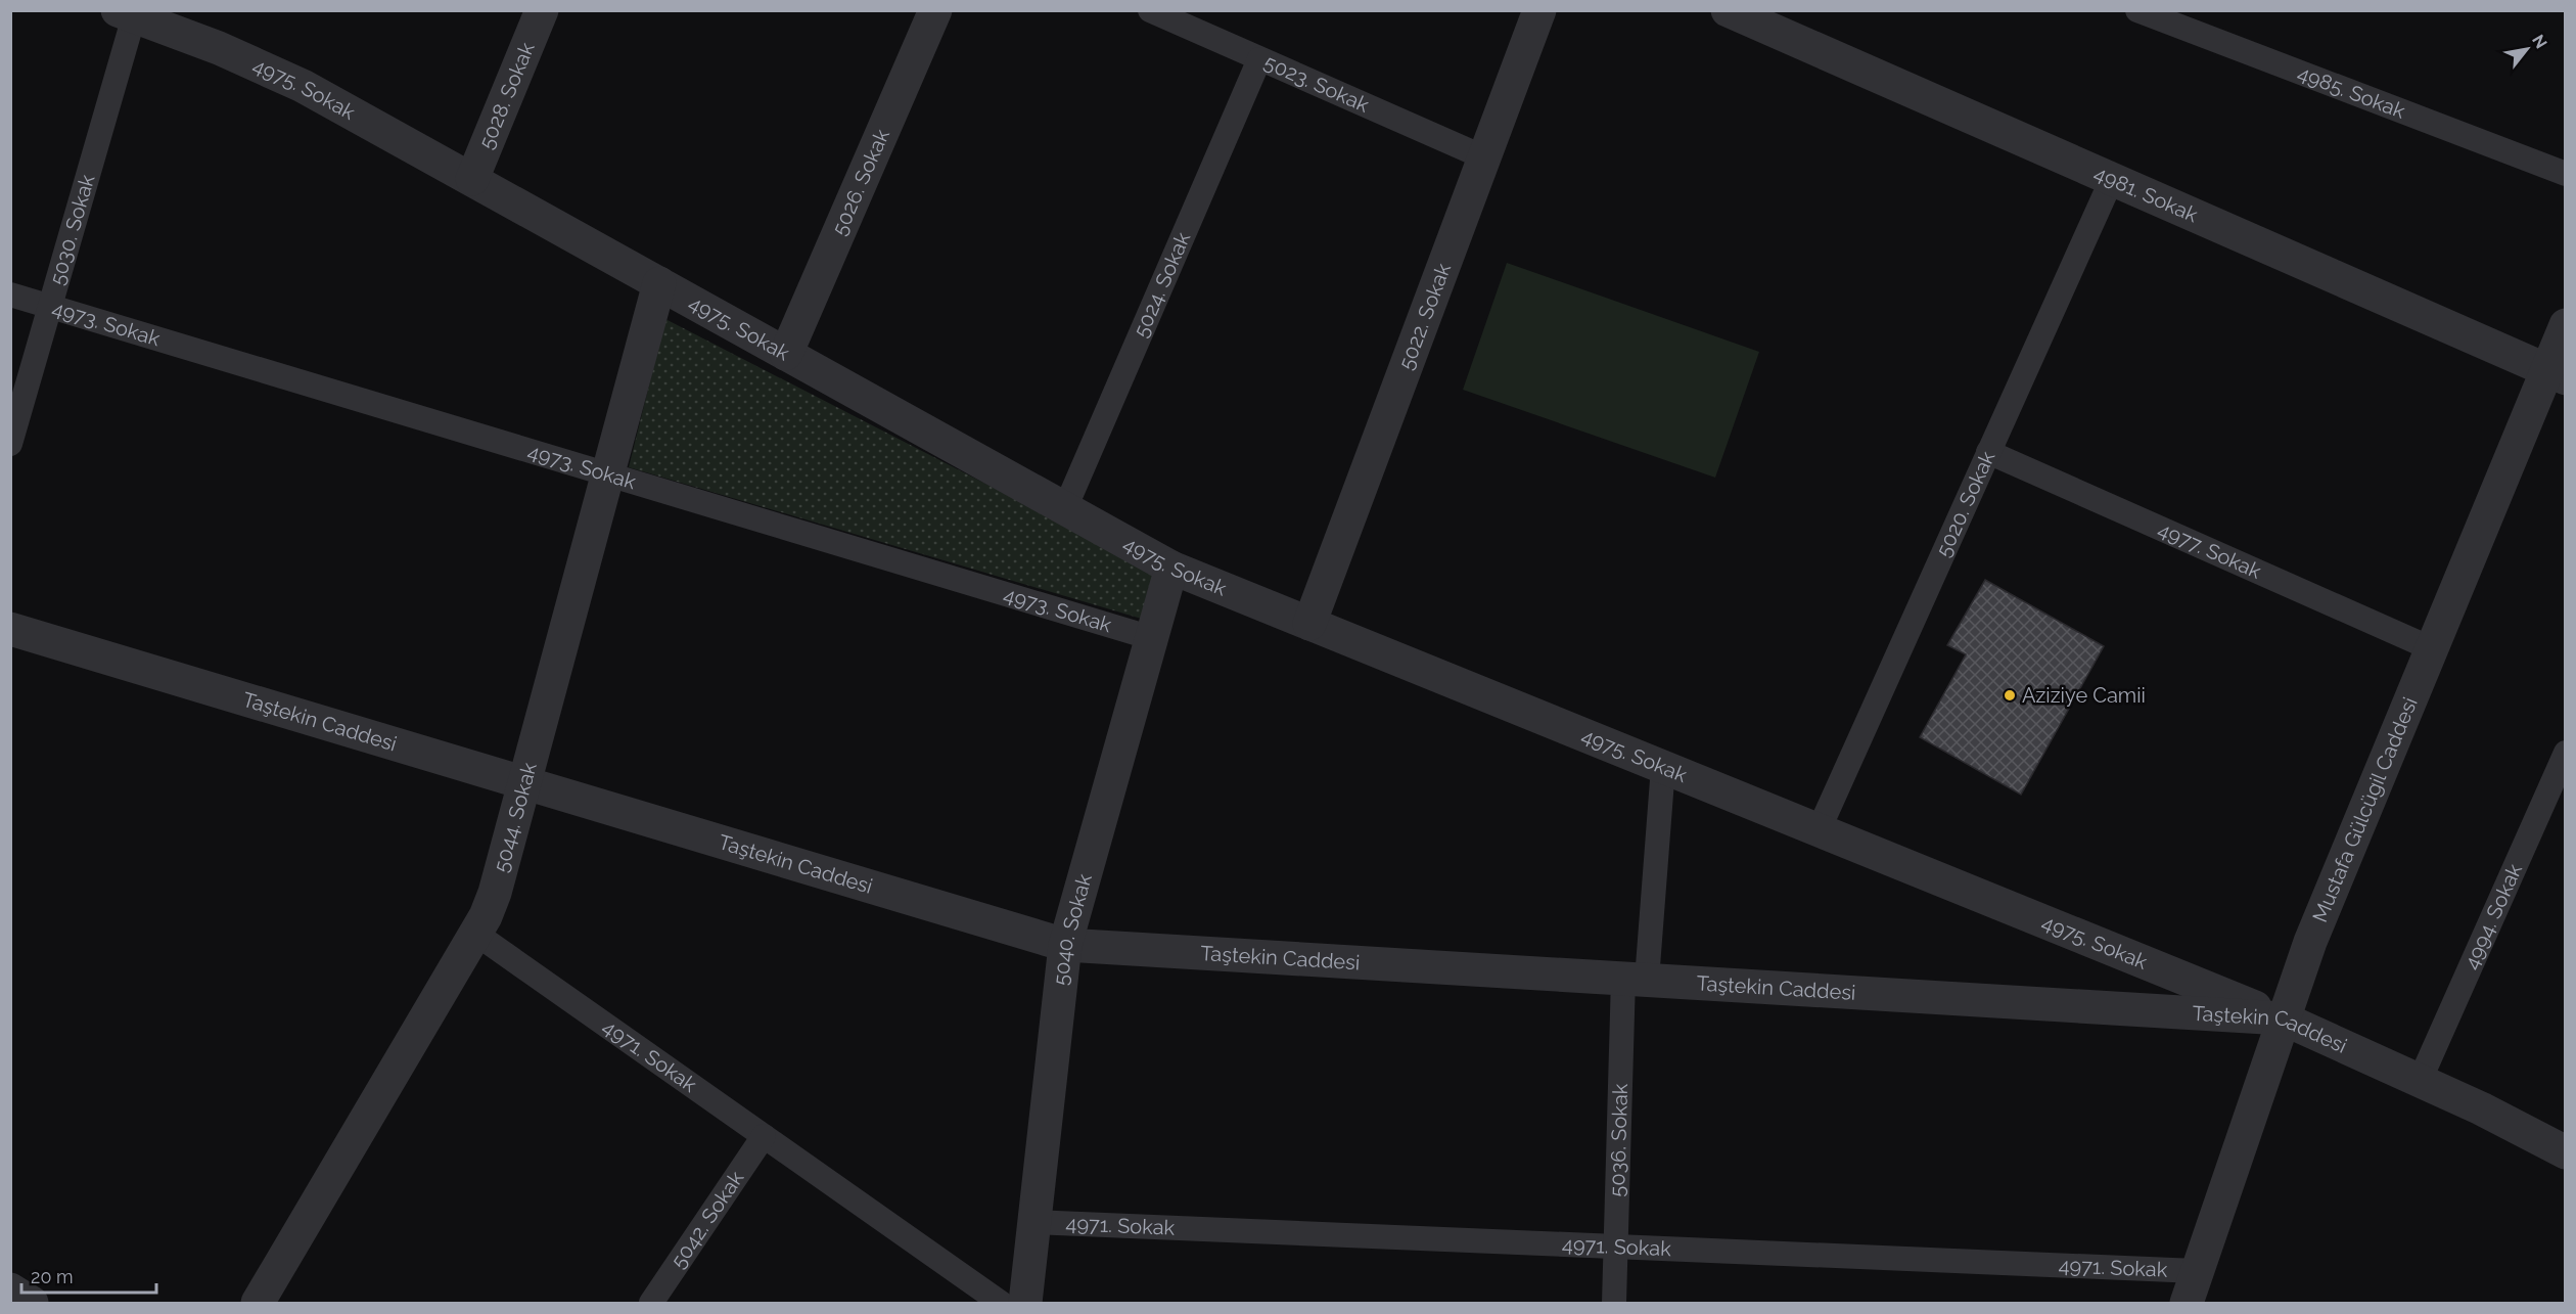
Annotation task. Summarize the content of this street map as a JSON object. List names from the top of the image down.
{
  "streets": {
    "street": [
      "4975. Sokak",
      "5028. Sokak",
      "5026. Sokak",
      "4981. Sokak",
      "5022. Sokak",
      "Taştekin Caddesi",
      "Mustafa Gülcügil Caddesi",
      "5044. Sokak",
      "5040. Sokak"
    ],
    "lane": [
      "5023. Sokak",
      "4985. Sokak",
      "5030. Sokak",
      "5024. Sokak",
      "4973. Sokak",
      "5020. Sokak",
      "4977. Sokak",
      "4994. Sokak",
      "4971. Sokak",
      "5036. Sokak",
      "5042. Sokak"
    ]
  },
  "crossings": [
    ["5023. Sokak", "5024. Sokak"],
    ["5023. Sokak", "5022. Sokak"],
    ["4975. Sokak", "5028. Sokak"],
    ["4975. Sokak", "5026. Sokak"],
    ["4975. Sokak", "5030. Sokak"],
    ["4975. Sokak", "5024. Sokak"],
    ["4975. Sokak", "5022. Sokak"],
    ["4975. Sokak", "5020. Sokak"],
    ["4975. Sokak", "Taştekin Caddesi"],
    ["4975. Sokak", "Mustafa Gülcügil Caddesi"],
    ["4975. Sokak", "5044. Sokak"],
    ["4975. Sokak", "5040. Sokak"],
    ["4975. Sokak", "5036. Sokak"],
    ["4981. Sokak", "5020. Sokak"],
    ["4981. Sokak", "Mustafa Gülcügil Caddesi"],
    ["5030. Sokak", "4973. Sokak"],
    ["4973. Sokak", "5044. Sokak"],
    ["4973. Sokak", "5040. Sokak"],
    ["5020. Sokak", "4977. Sokak"],
    ["4977. Sokak", "Mustafa Gülcügil Caddesi"],
    ["Taştekin Caddesi", "Mustafa Gülcügil Caddesi"],
    ["Taştekin Caddesi", "5044. Sokak"],
    ["Taştekin Caddesi", "4994. Sokak"],
    ["Taştekin Caddesi", "5040. Sokak"],
    ["Taştekin Caddesi", "5036. Sokak"],
    ["Mustafa Gülcügil Caddesi", "4971. Sokak"],
    ["5044. Sokak", "4971. Sokak"],
    ["5040. Sokak", "4971. Sokak"],
    ["4971. Sokak", "5036. Sokak"],
    ["4971. Sokak", "5042. Sokak"]
  ],
  "places": ["Aziziye Camii"],
  "scale_bar": "20 m",
  "north": "top right"
}
